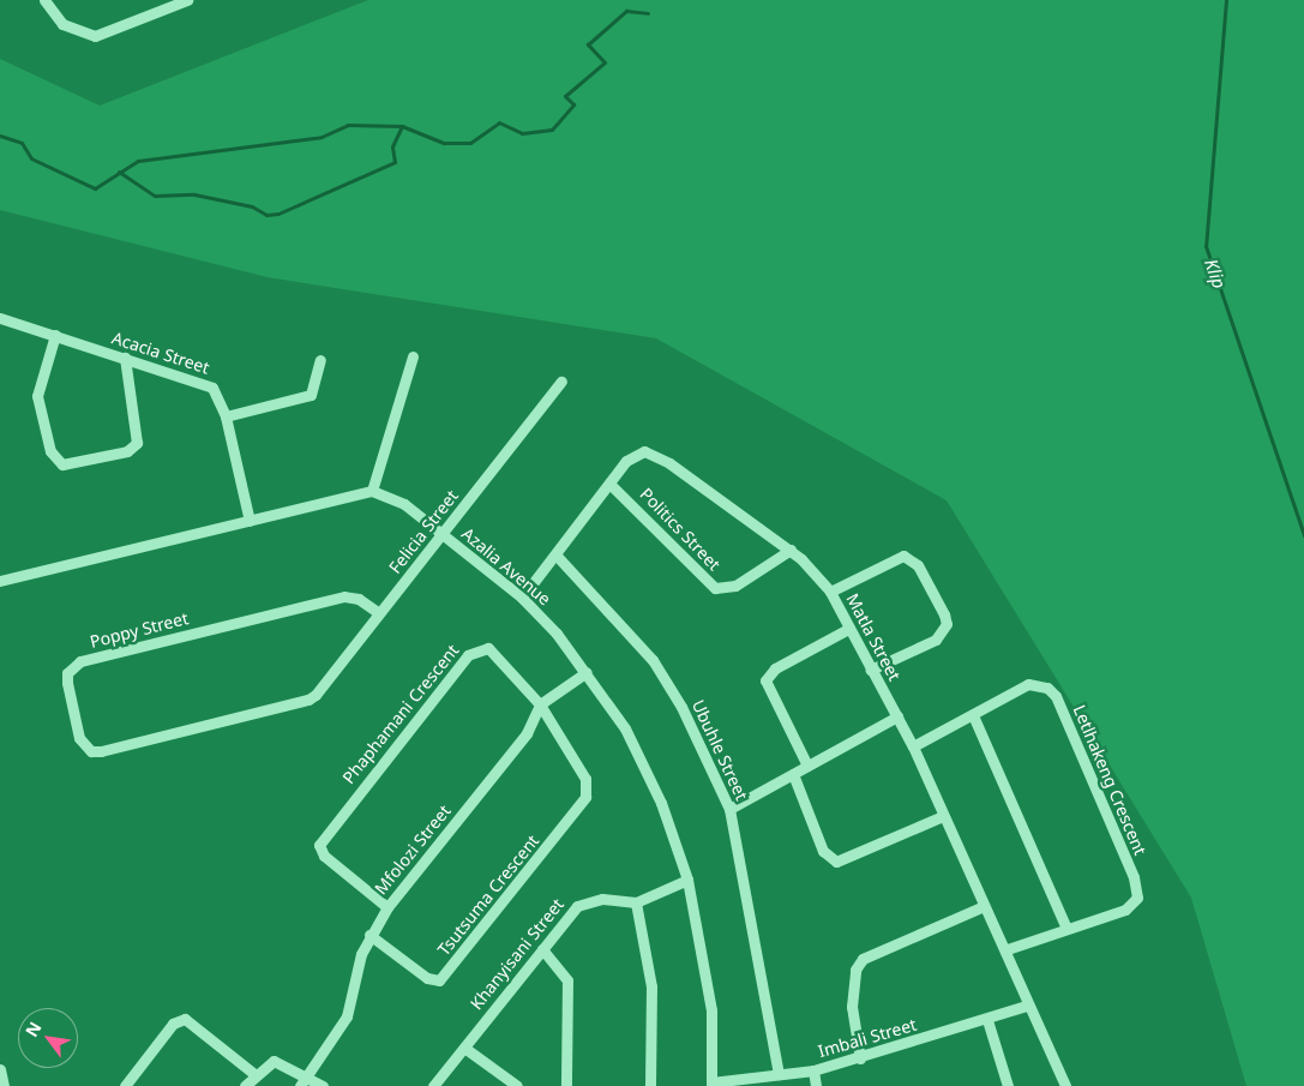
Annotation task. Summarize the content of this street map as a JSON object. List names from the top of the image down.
{
  "streets": {
    "street": [
      "Acacia Street",
      "Politics Street",
      "Felicia Street",
      "Azalia Avenue",
      "Poppy Street",
      "Matla Street",
      "Phaphamani Crescent",
      "Ubuhle Street",
      "Letlhakeng Crescent",
      "Mfolozi Street",
      "Tsutsuma Crescent",
      "Khanyisani Street",
      "Imbali Street"
    ]
  },
  "crossings": [
    ["Politics Street", "Matla Street"],
    ["Felicia Street", "Azalia Avenue"],
    ["Felicia Street", "Poppy Street"],
    ["Azalia Avenue", "Matla Street"],
    ["Azalia Avenue", "Khanyisani Street"],
    ["Azalia Avenue", "Imbali Street"],
    ["Matla Street", "Ubuhle Street"],
    ["Matla Street", "Letlhakeng Crescent"],
    ["Matla Street", "Imbali Street"],
    ["Phaphamani Crescent", "Mfolozi Street"],
    ["Phaphamani Crescent", "Tsutsuma Crescent"],
    ["Ubuhle Street", "Imbali Street"],
    ["Mfolozi Street", "Tsutsuma Crescent"]
  ],
  "water": ["Klip"],
  "north": "top left"
}
